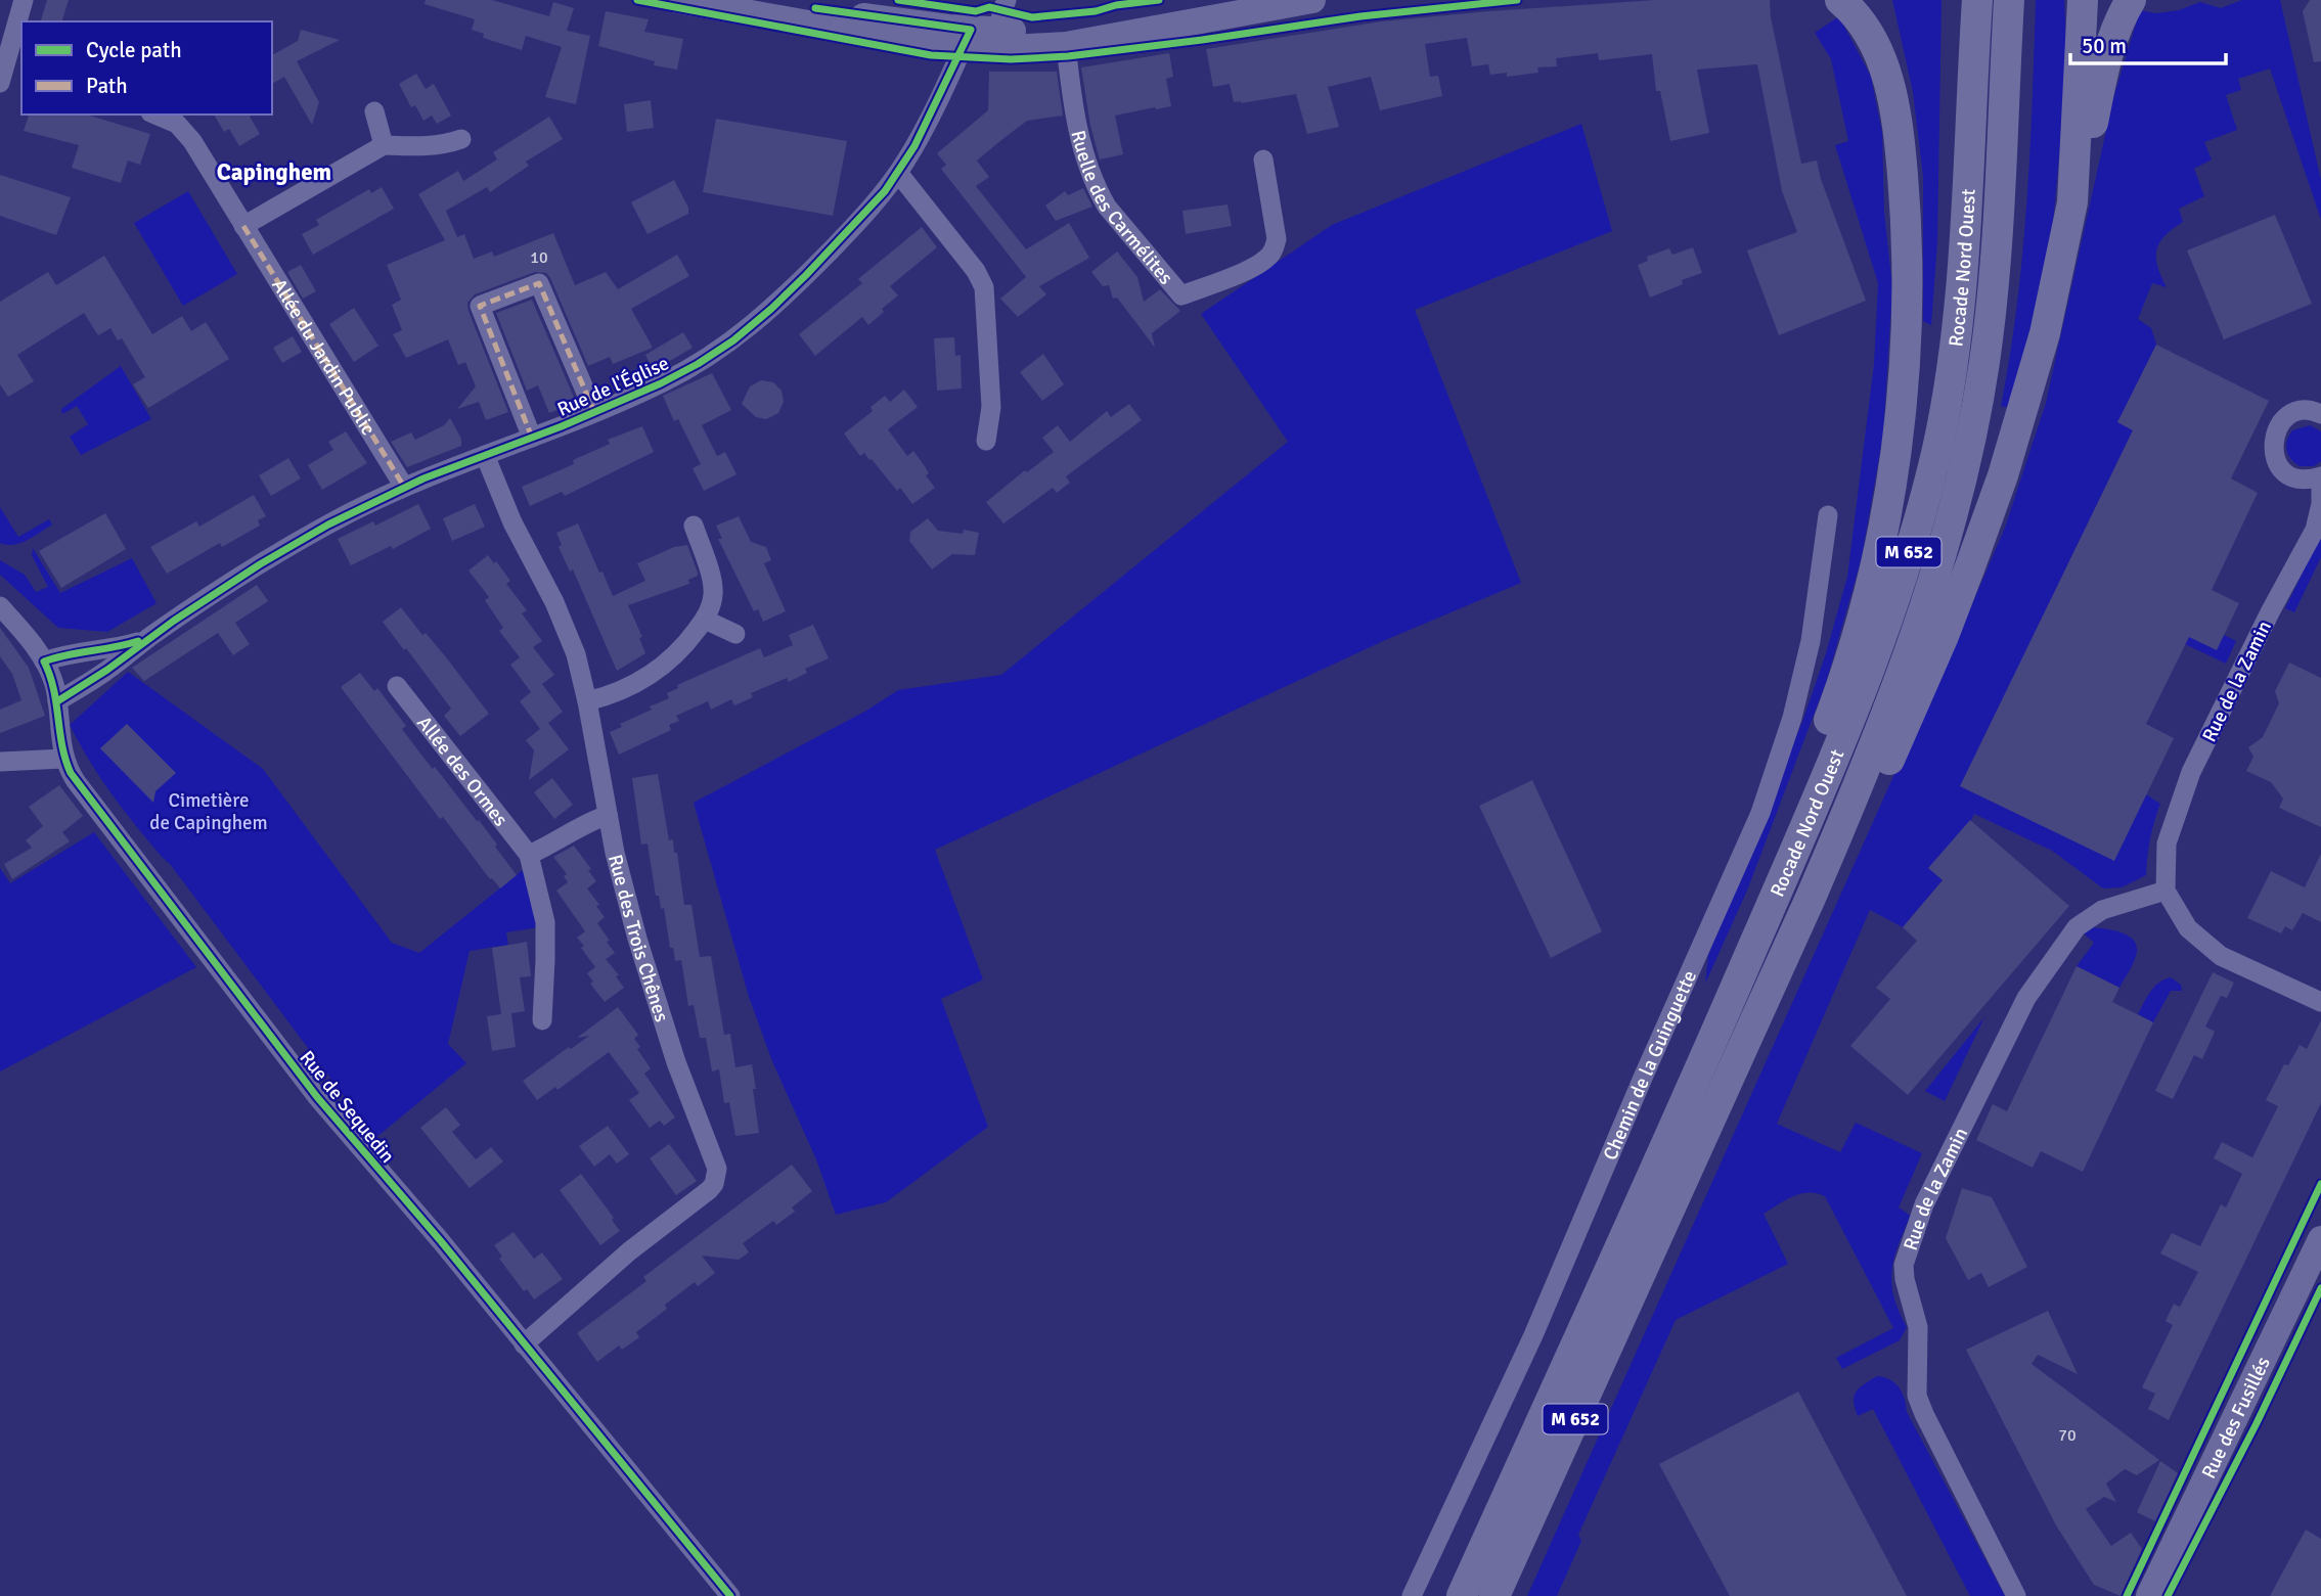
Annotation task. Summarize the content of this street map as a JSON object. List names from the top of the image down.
{
  "streets": {
    "highway": ["Rocade Nord Ouest", "M 652"],
    "main road": ["Rue des Fusillés"],
    "street": [
      "Ruelle des Carmélites",
      "Allée du Jardin Public",
      "Rue de l'Église",
      "Rue de la Zamin",
      "Allée des Ormes",
      "Rue des Trois Chênes",
      "Chemin de la Guinguette",
      "Rue de Sequedin"
    ]
  },
  "crossings": [
    ["Allée du Jardin Public", "Rue de l'Église"],
    ["Rue de l'Église", "Rue des Trois Chênes"],
    ["Rue des Trois Chênes", "Rue de Sequedin"]
  ],
  "districts": ["Capinghem"],
  "parks": ["Cimetière de Capinghem"],
  "house_numbers": ["10", "70"],
  "legend": ["Cycle path", "Path"],
  "scale_bar": "50 m"
}
